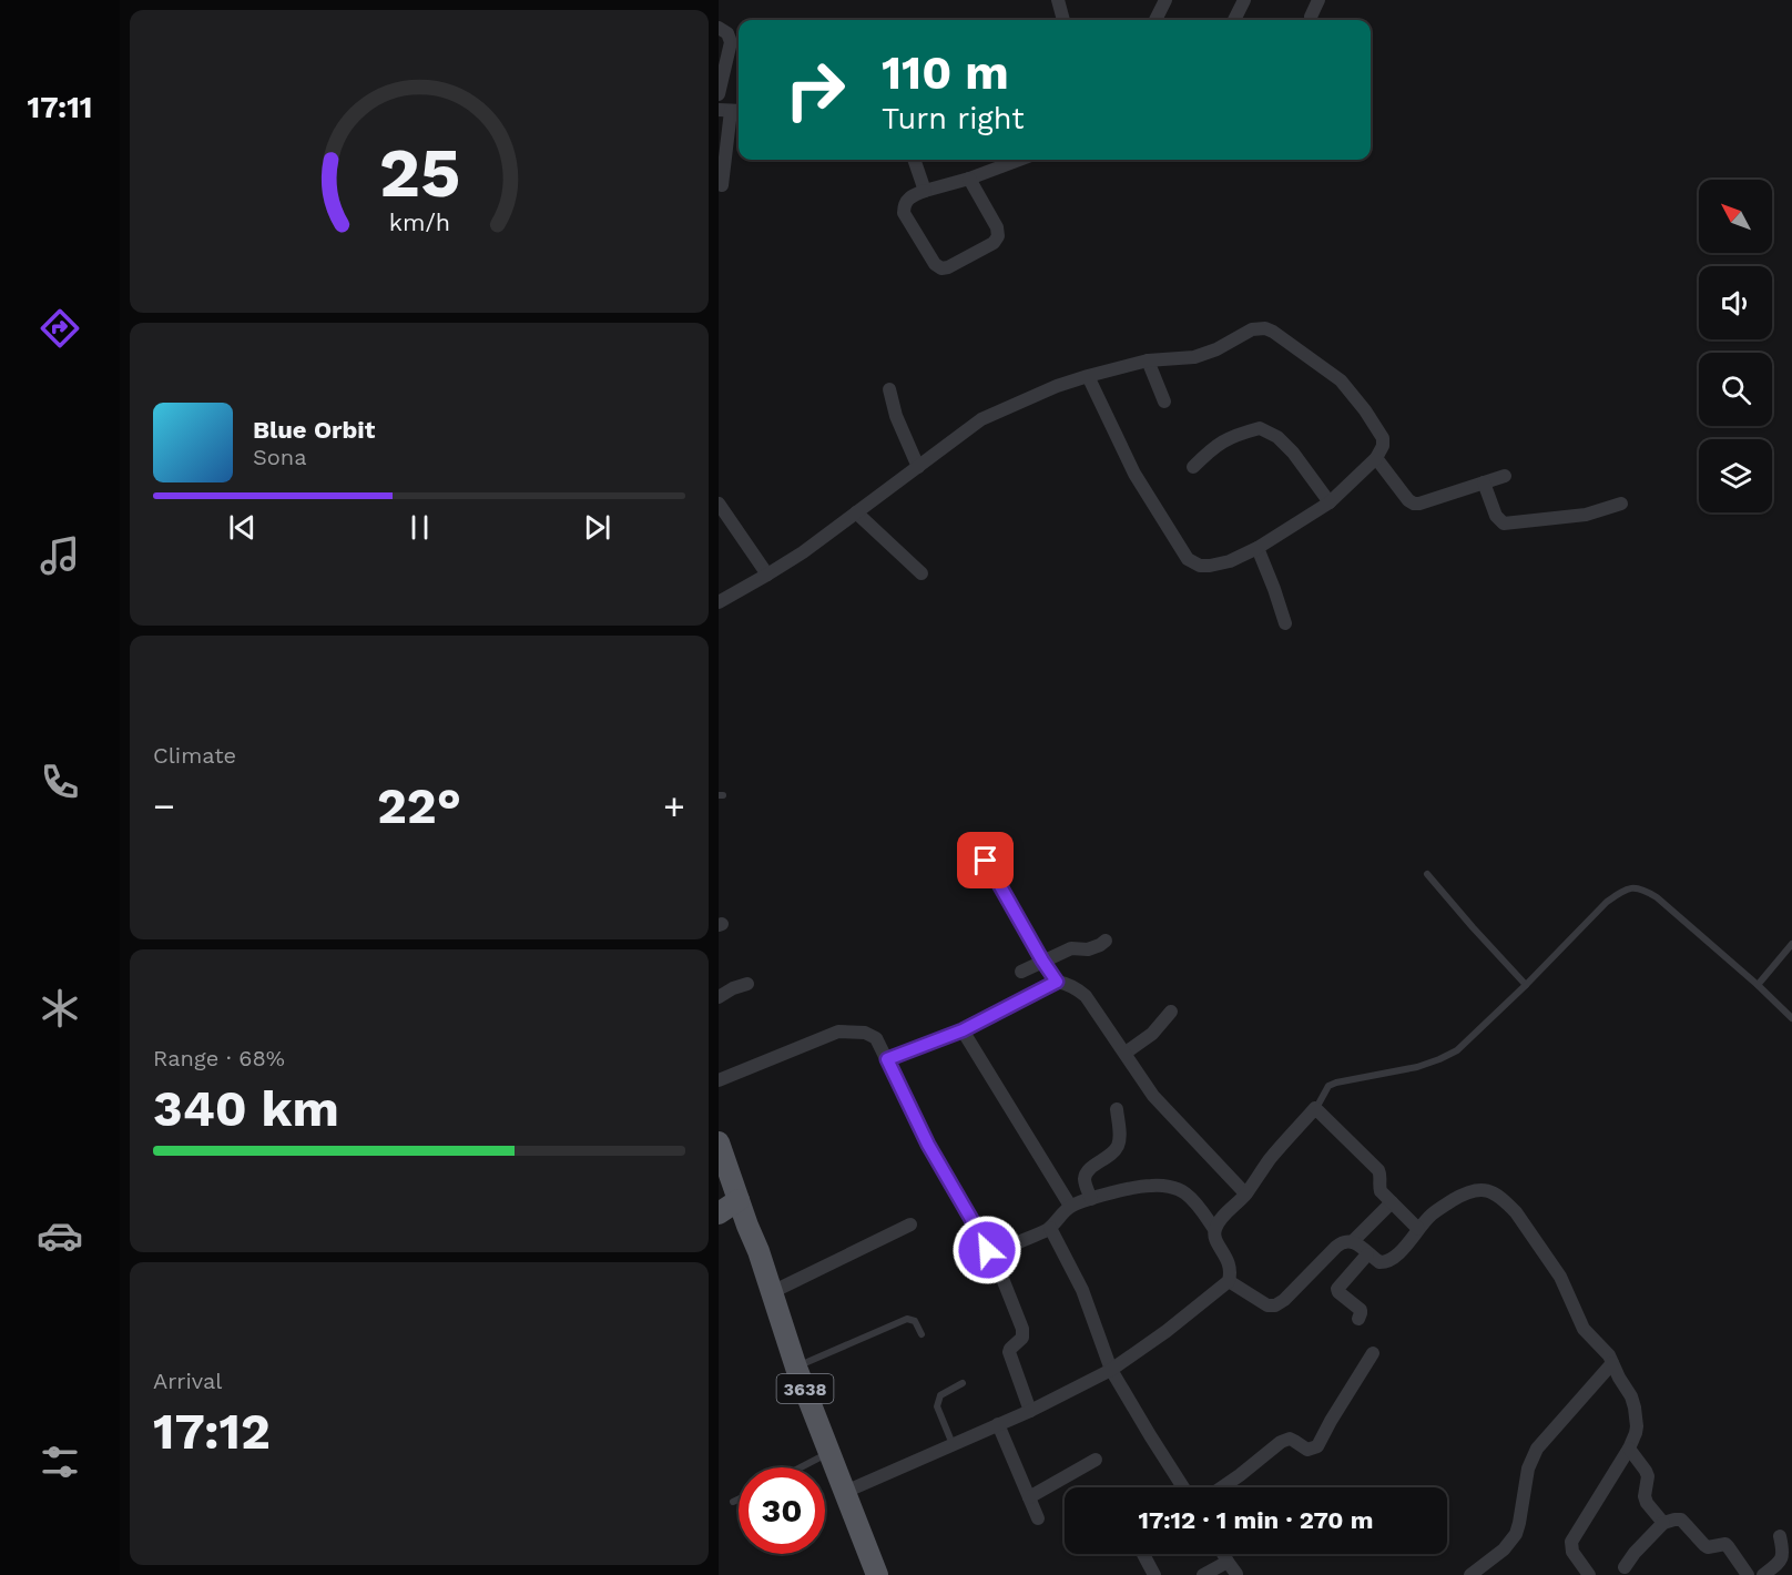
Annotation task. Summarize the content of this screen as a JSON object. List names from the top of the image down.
{
  "streets": {
    "main road": ["3638"]
  },
  "north": "top left",
  "page": {
    "tabs": "17:11",
    "turn": ["110 m", "Turn right"],
    "song": ["Blue Orbit", "Sona"],
    "tile": [
      "Climate",
      ["Range · 68%", "340 km"],
      ["Arrival", "17:12"]
    ],
    "heat": ["−", "22°", "+"],
    "limit": "30",
    "trip": "17:12 · 1 min · 270 m",
    "gauge": ["25", "km/h"]
  }
}
